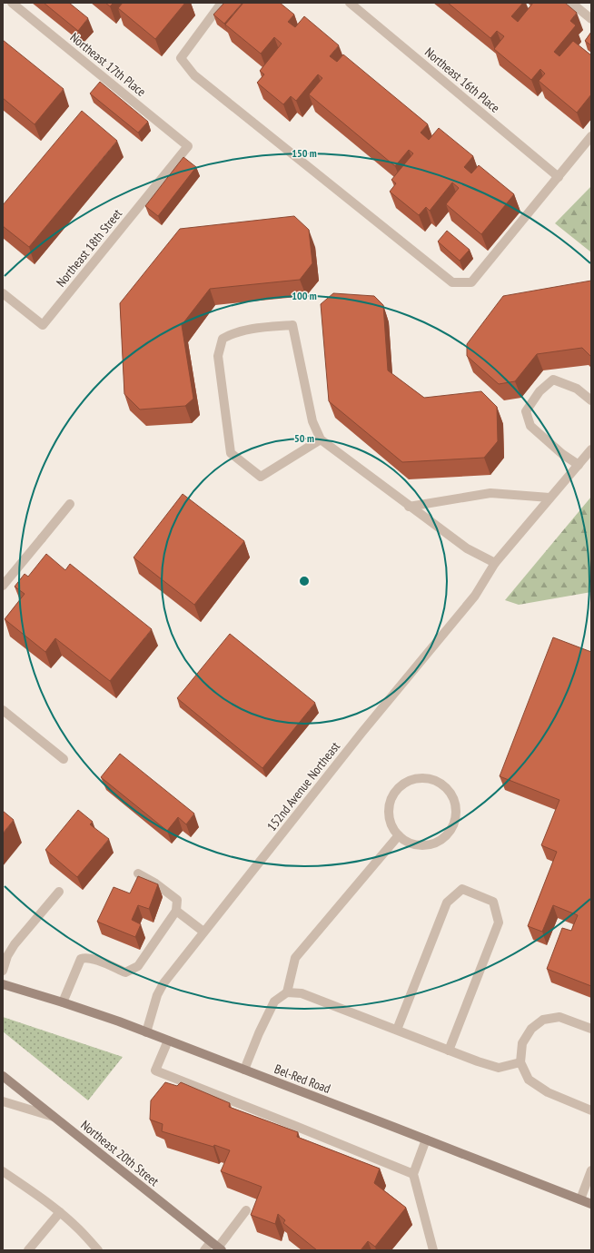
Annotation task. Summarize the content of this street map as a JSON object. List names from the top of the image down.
{
  "streets": {
    "main road": ["Bel-Red Road", "Northeast 20th Street"],
    "street": [
      "Northeast 17th Place",
      "Northeast 16th Place",
      "Northeast 18th Street",
      "152nd Avenue Northeast"
    ]
  },
  "crossings": [
    ["Northeast 17th Place", "Northeast 18th Street"],
    ["152nd Avenue Northeast", "Bel-Red Road"]
  ],
  "rings": ["150 m", "100 m", "50 m"]
}
